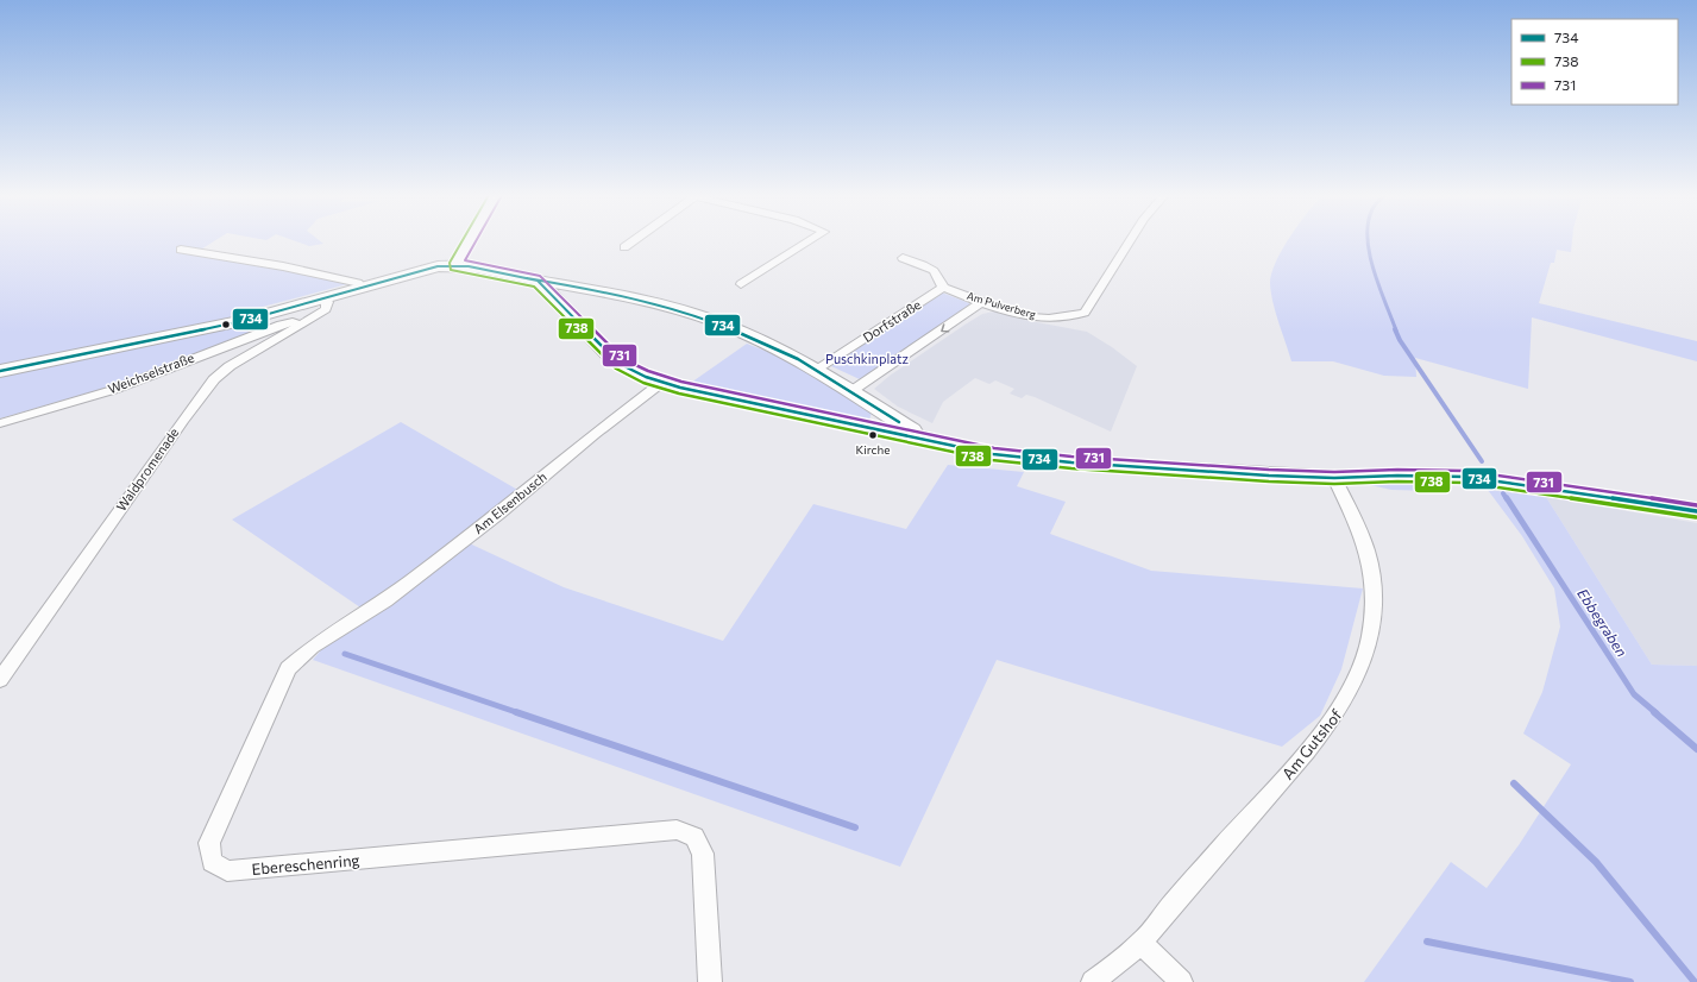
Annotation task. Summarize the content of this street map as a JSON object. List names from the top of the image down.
{
  "streets": {
    "street": [
      "Am Pulverberg",
      "Dorfstraße",
      "Weichselstraße",
      "Waldpromenade",
      "Am Elsenbusch",
      "Am Gutshof",
      "Ebereschenring"
    ]
  },
  "crossings": [
    ["Am Pulverberg", "Dorfstraße"],
    ["Weichselstraße", "Waldpromenade"],
    ["Am Elsenbusch", "Ebereschenring"]
  ],
  "water": ["Ebbegraben"],
  "parks": ["Puschkinplatz"],
  "places": ["Kirche"],
  "lines": ["transit line 738", "transit line 731", "transit line 734"],
  "legend": ["734", "738", "731"]
}
